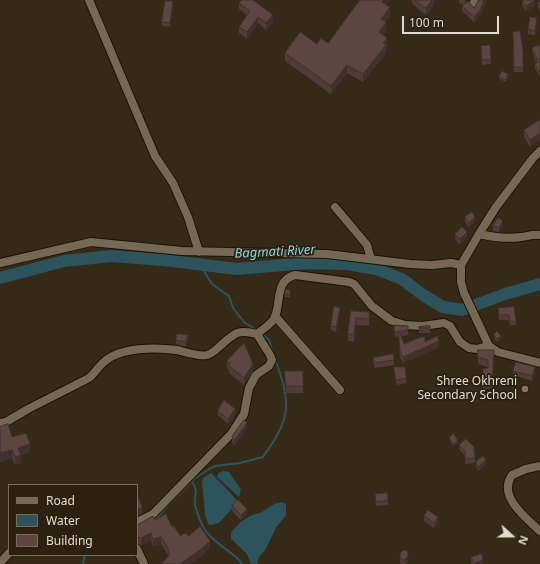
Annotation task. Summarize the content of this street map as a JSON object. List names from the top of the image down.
{
  "water": ["Bagmati River"],
  "places": ["Shree Okhreni Secondary School"],
  "legend": ["Road", "Water", "Building"],
  "scale_bar": "100 m",
  "north": "right"
}
